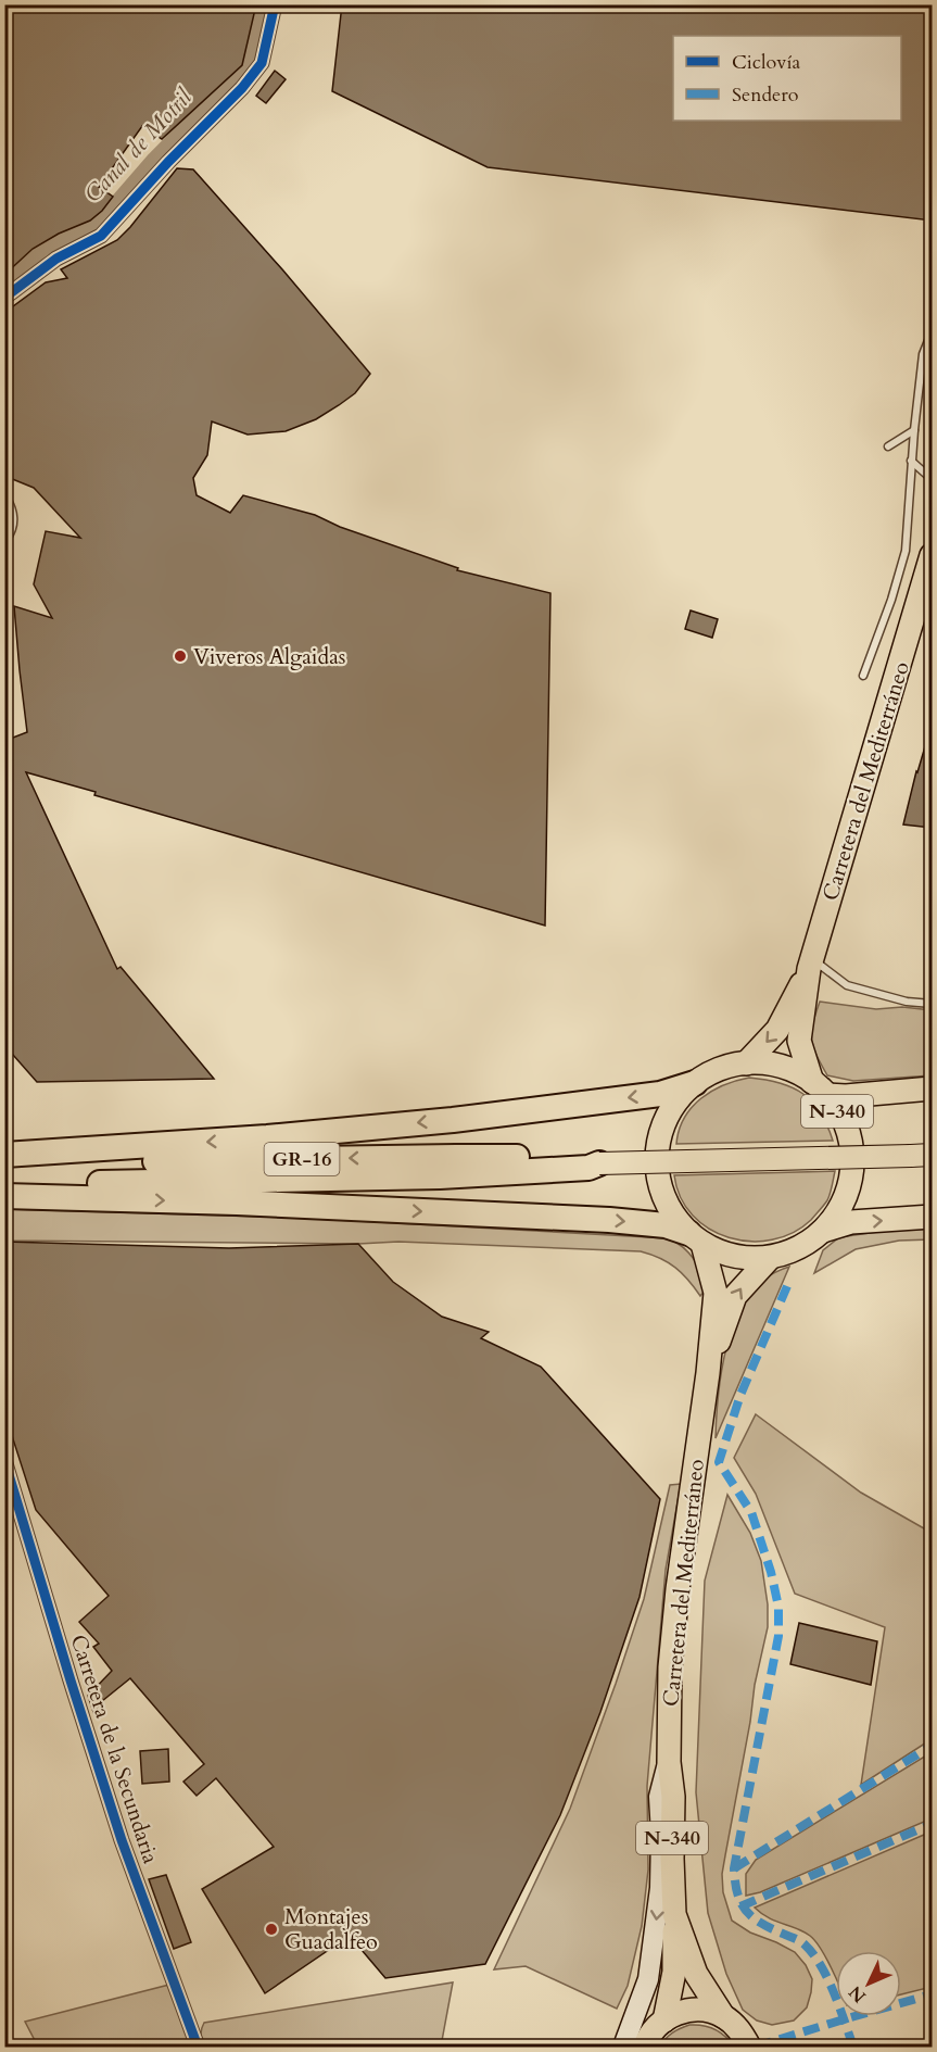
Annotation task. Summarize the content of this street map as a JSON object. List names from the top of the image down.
{
  "streets": {
    "highway": ["Carretera del Mediterráneo", "N-340", "GR-16"],
    "street": ["Carretera de la Secundaria"]
  },
  "crossings": [
    ["Carretera del Mediterráneo", "N-340"]
  ],
  "water": ["Canal de Motril"],
  "places": ["Viveros Algaidas", "Montajes Guadalfeo"],
  "legend": ["Ciclovía", "Sendero"],
  "north": "bottom left"
}
